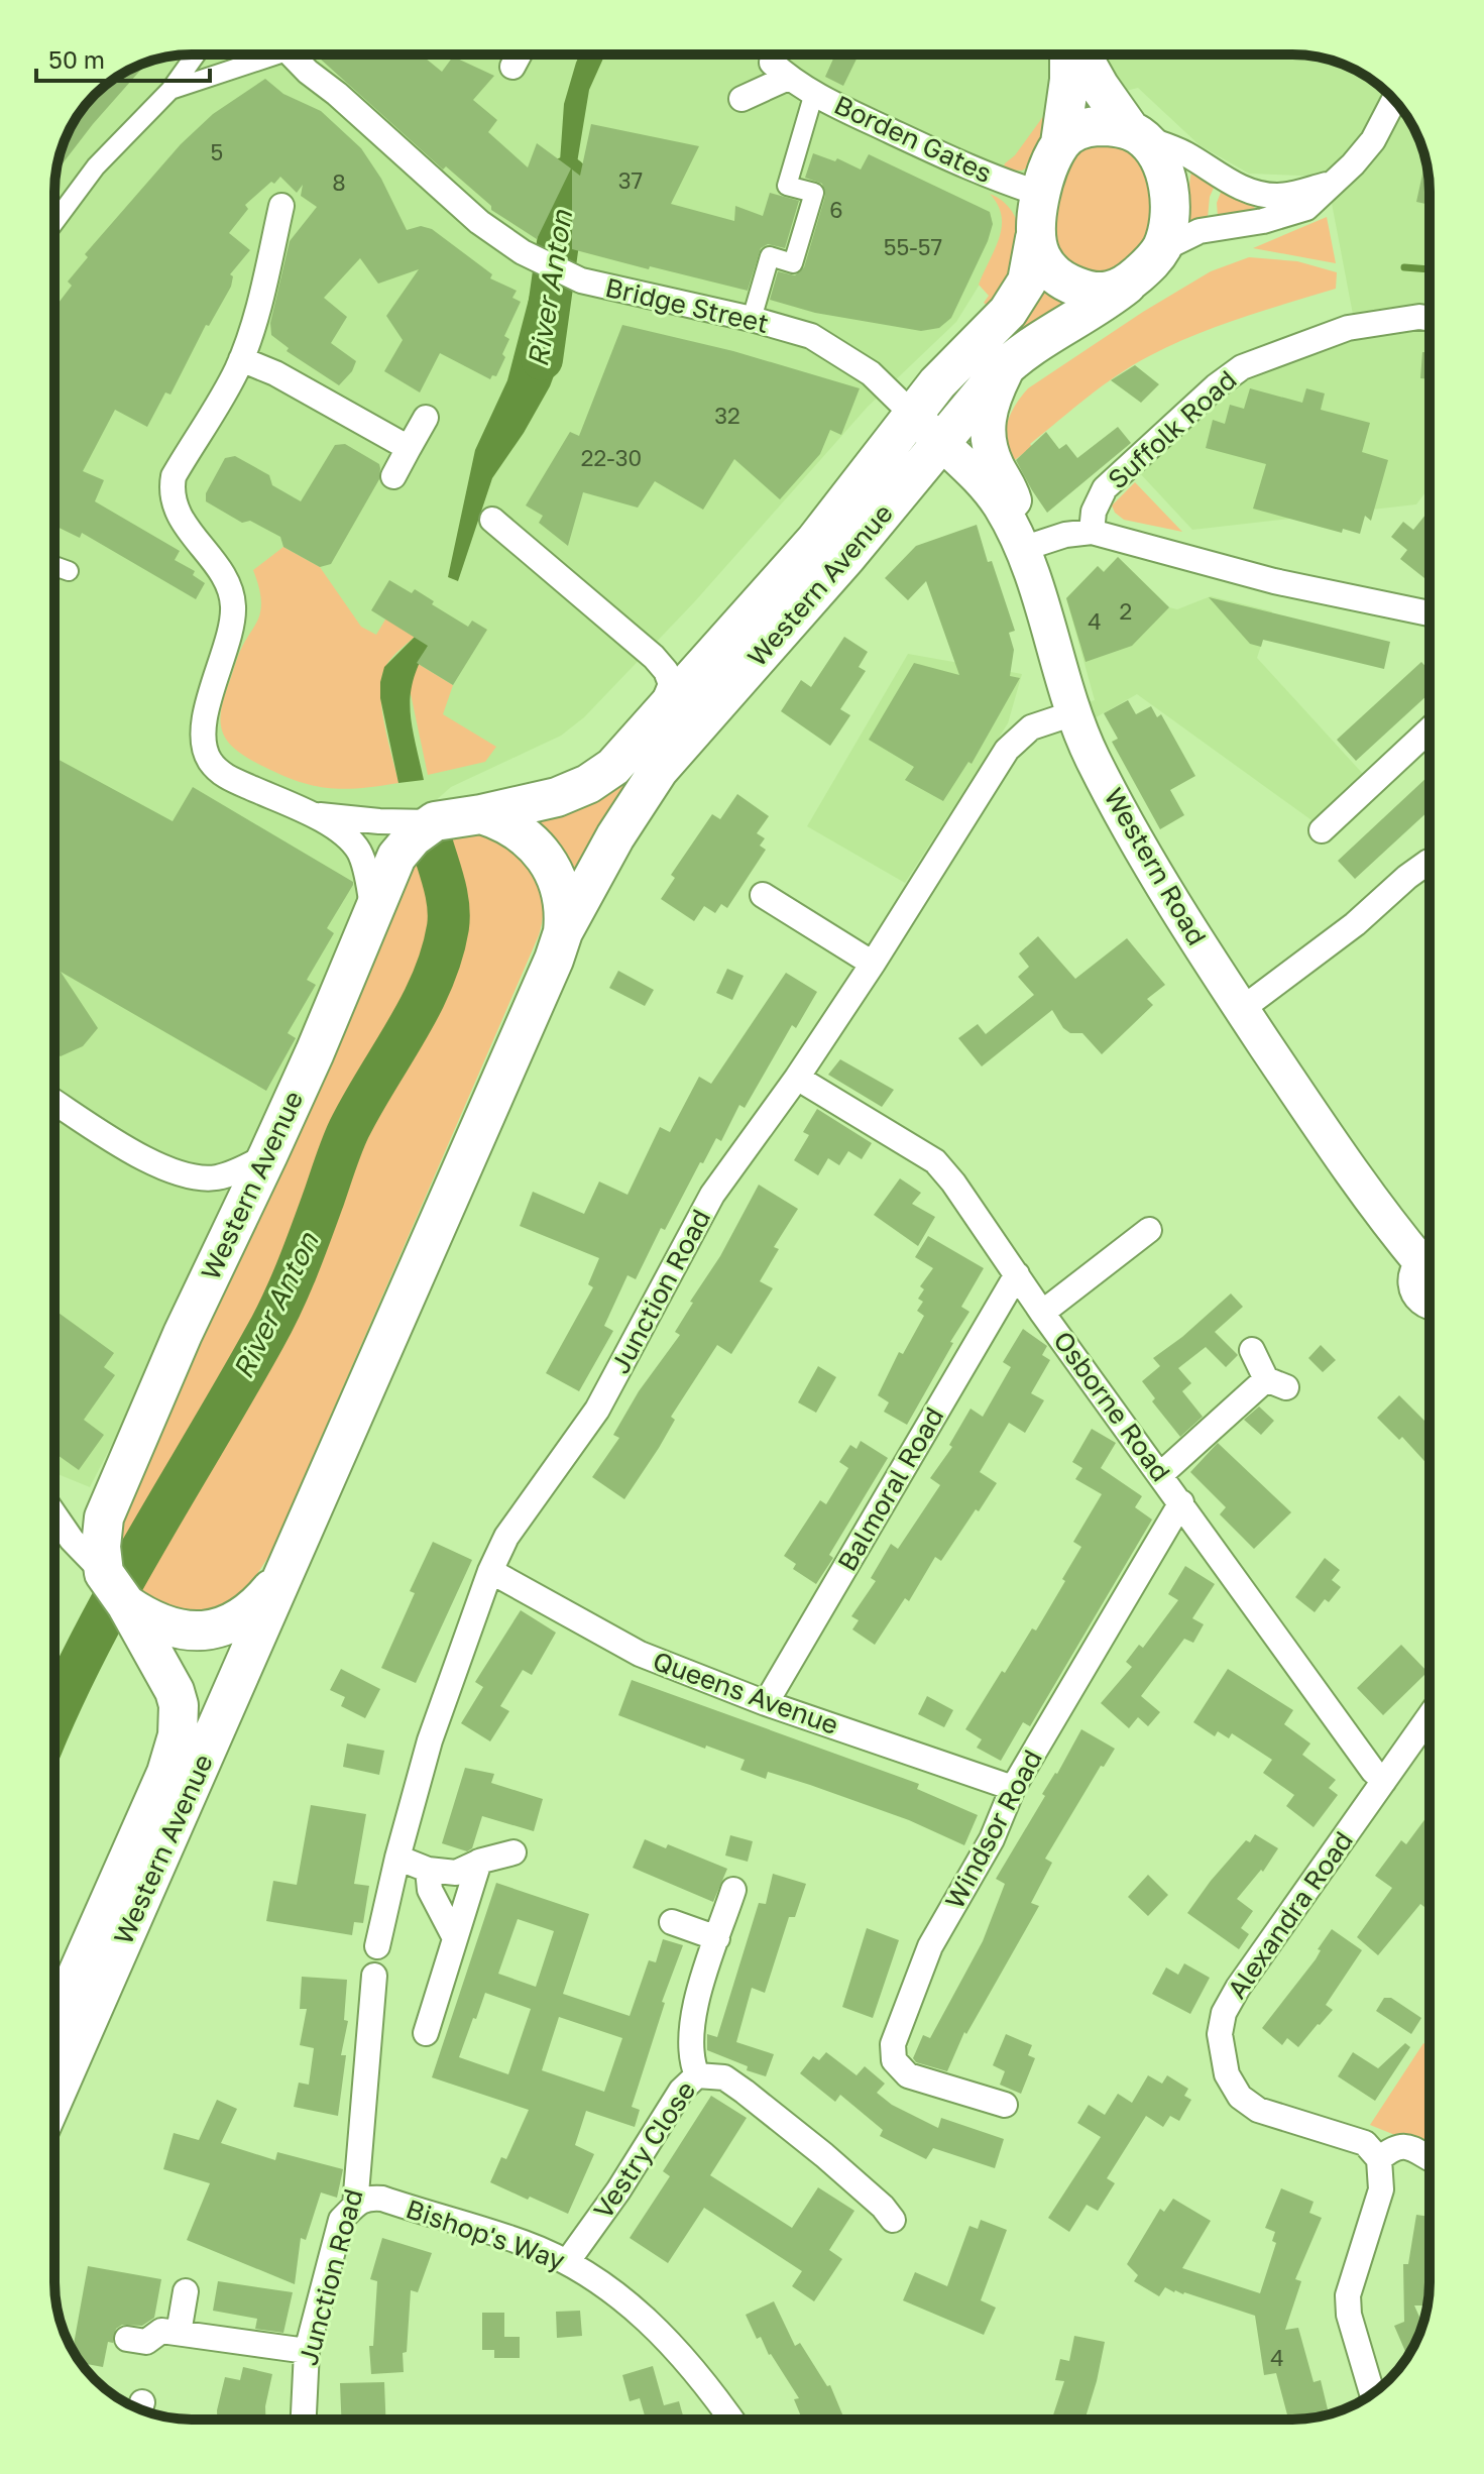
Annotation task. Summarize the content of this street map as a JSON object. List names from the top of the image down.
{
  "streets": {
    "main road": ["Western Avenue", "Western Road"],
    "street": [
      "Borden Gates",
      "Bridge Street",
      "Suffolk Road",
      "Junction Road",
      "Osborne Road",
      "Balmoral Road",
      "Queens Avenue",
      "Windsor Road",
      "Alexandra Road",
      "Vestry Close",
      "Bishop's Way"
    ]
  },
  "crossings": [
    ["Borden Gates", "Western Avenue"],
    ["Bridge Street", "Western Avenue"],
    ["Bridge Street", "Western Road"],
    ["Western Avenue", "Western Road"],
    ["Western Road", "Junction Road"],
    ["Junction Road", "Osborne Road"],
    ["Junction Road", "Queens Avenue"],
    ["Junction Road", "Bishop's Way"],
    ["Osborne Road", "Balmoral Road"],
    ["Osborne Road", "Windsor Road"],
    ["Osborne Road", "Alexandra Road"],
    ["Balmoral Road", "Queens Avenue"],
    ["Queens Avenue", "Windsor Road"],
    ["Vestry Close", "Bishop's Way"]
  ],
  "water": ["River Anton"],
  "house_numbers": [
    "5",
    "37",
    "8",
    "6",
    "55-57",
    "32",
    "22-30",
    "2",
    "4",
    "4"
  ],
  "scale_bar": "50 m"
}
